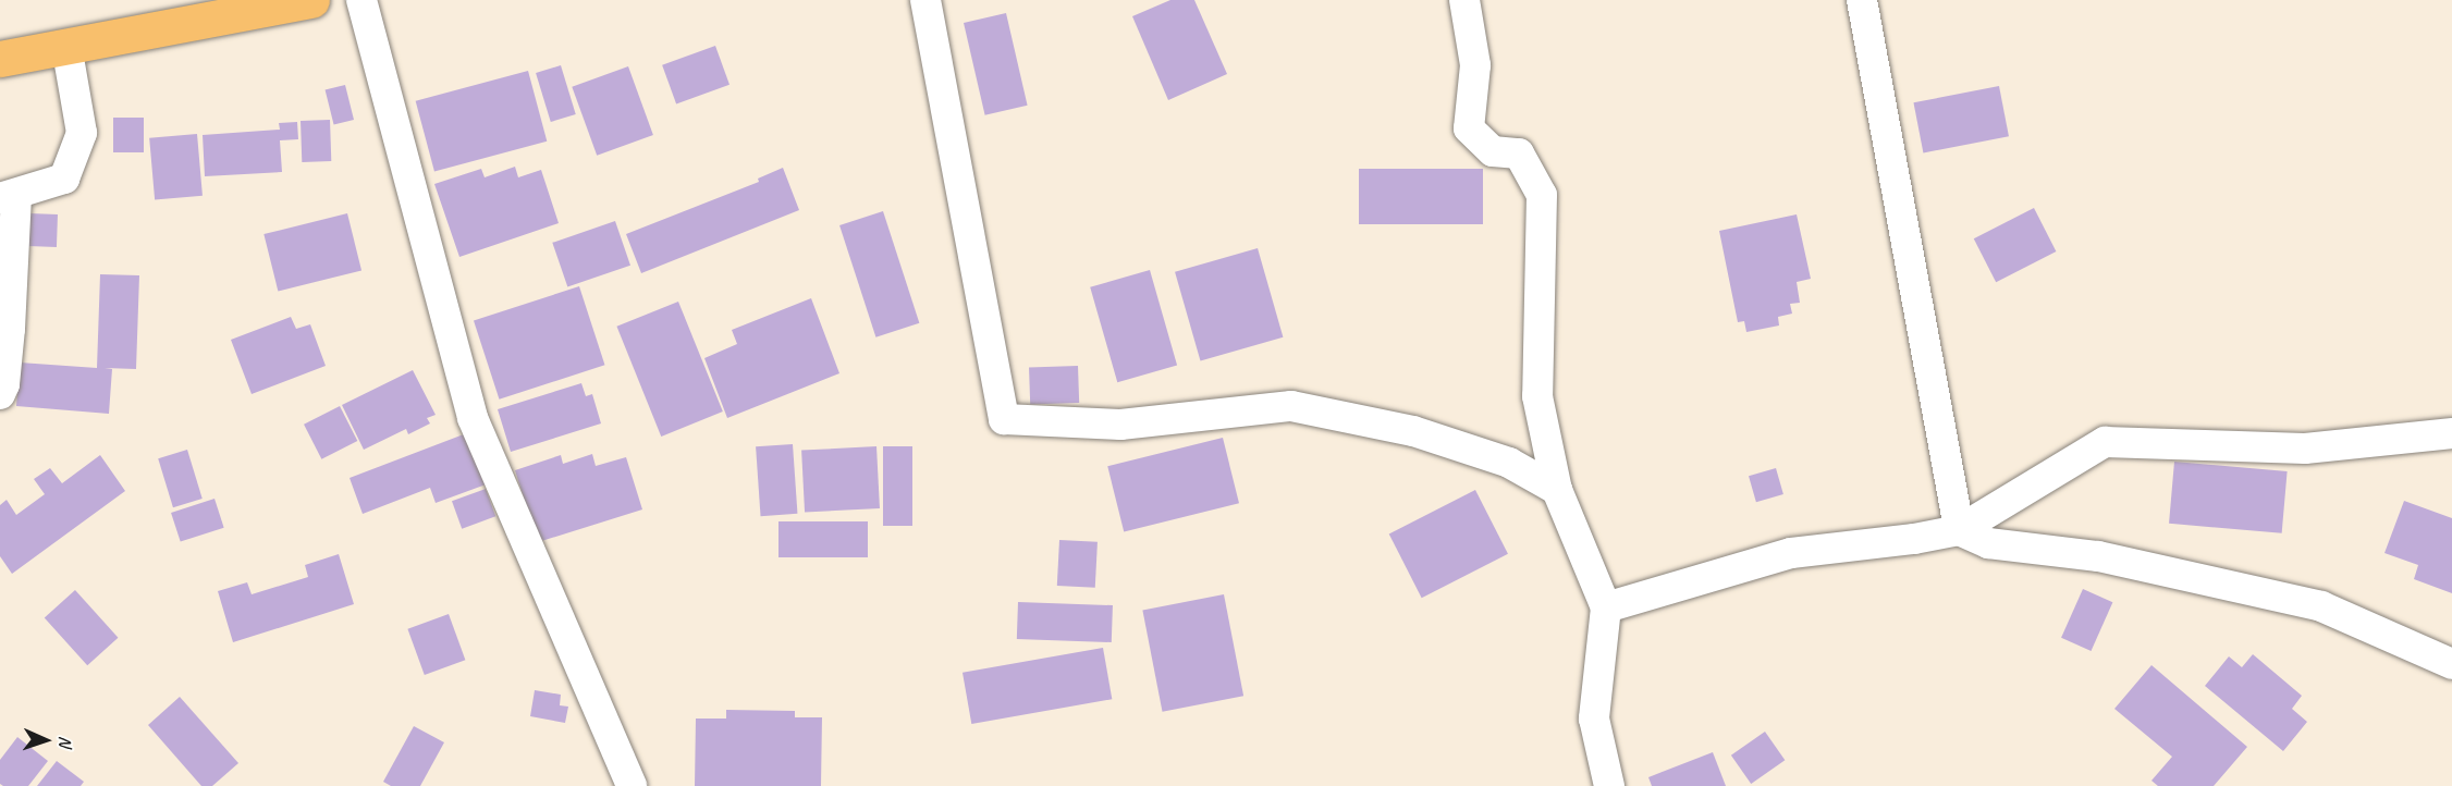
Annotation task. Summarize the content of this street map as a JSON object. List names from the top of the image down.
{
  "north": "right"
}
